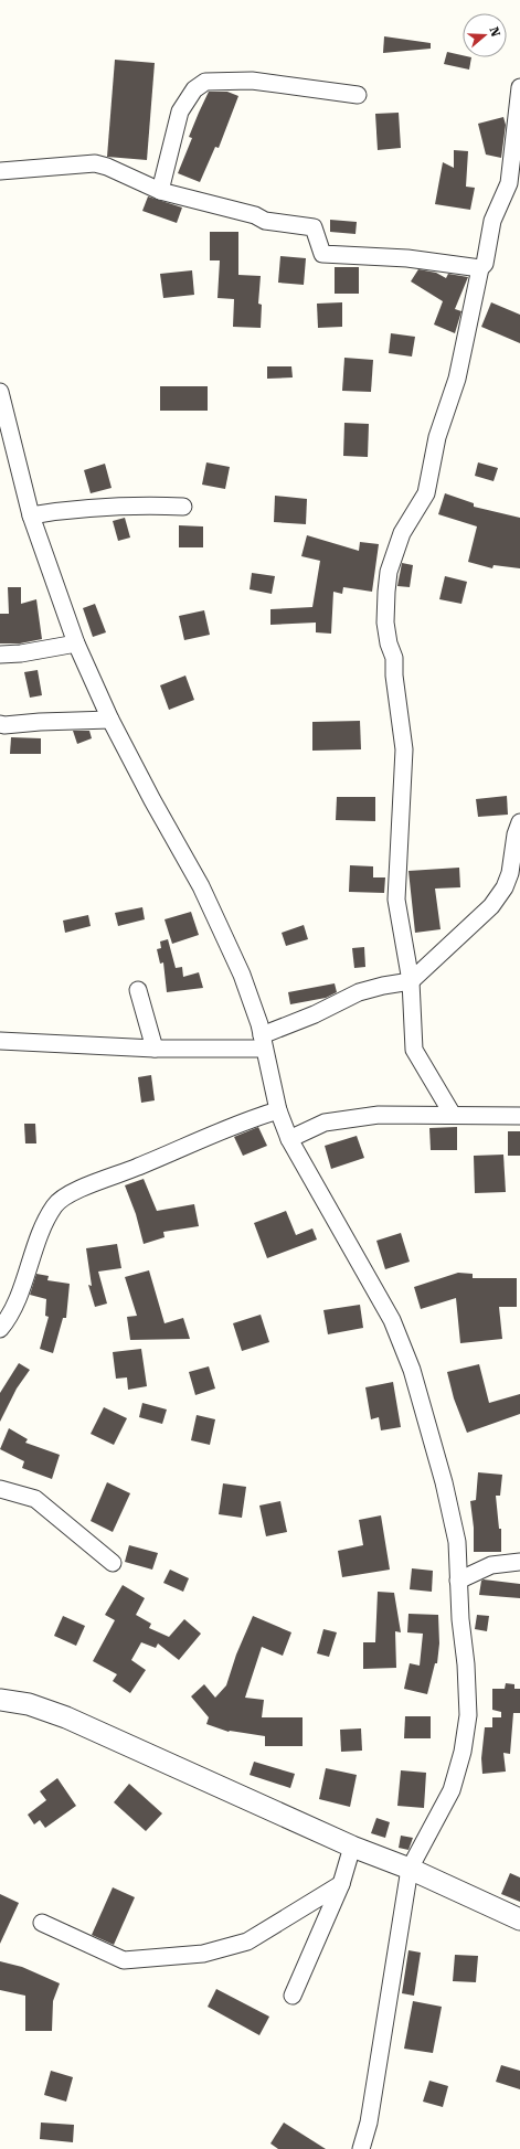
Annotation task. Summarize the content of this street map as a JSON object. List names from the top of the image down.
{
  "north": "right"
}
